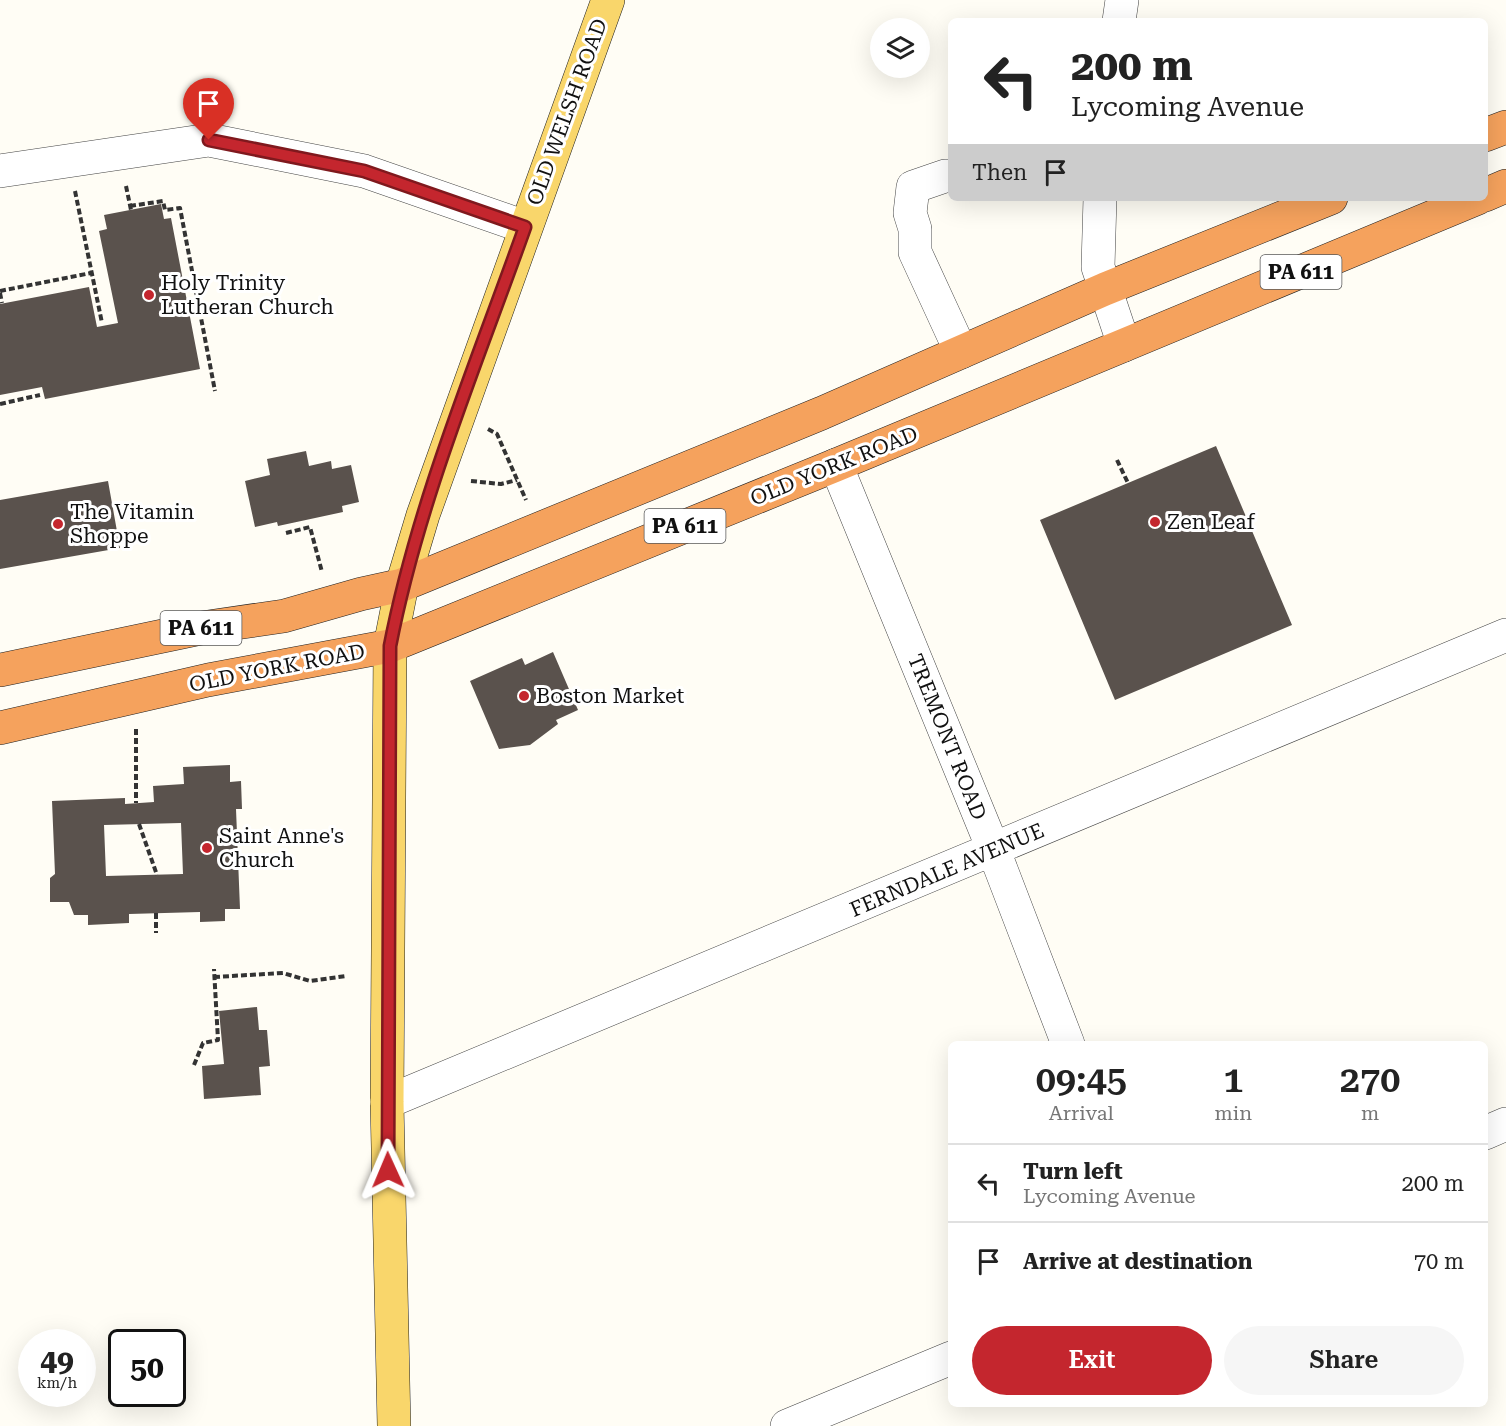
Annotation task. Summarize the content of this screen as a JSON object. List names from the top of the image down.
{
  "streets": {
    "highway": ["PA 611", "OLD YORK ROAD"],
    "main road": ["OLD WELSH ROAD"],
    "street": ["TREMONT ROAD", "FERNDALE AVENUE"]
  },
  "crossings": [
    ["OLD WELSH ROAD", "PA 611"],
    ["OLD WELSH ROAD", "OLD YORK ROAD"],
    ["OLD WELSH ROAD", "FERNDALE AVENUE"],
    ["OLD YORK ROAD", "TREMONT ROAD"],
    ["TREMONT ROAD", "FERNDALE AVENUE"]
  ],
  "places": [
    "Holy Trinity Lutheran Church",
    "Zen Leaf",
    "The Vitamin Shoppe",
    "Boston Market",
    "Saint Anne's Church"
  ],
  "page": {
    "turn": ["200 m", "Lycoming Avenue"],
    "then": "Then",
    "eta": [
      "09:45",
      "Arrival",
      "1",
      "min",
      "270",
      "m"
    ],
    "list": [
      {
        "name": "Turn left",
        "note": "Lycoming Avenue",
        "value": "200 m"
      },
      {
        "name": "Arrive at destination",
        "value": "70 m"
      }
    ],
    "buttons": ["Exit", "Share"],
    "speed": "49 km/h",
    "limit": "50"
  }
}
